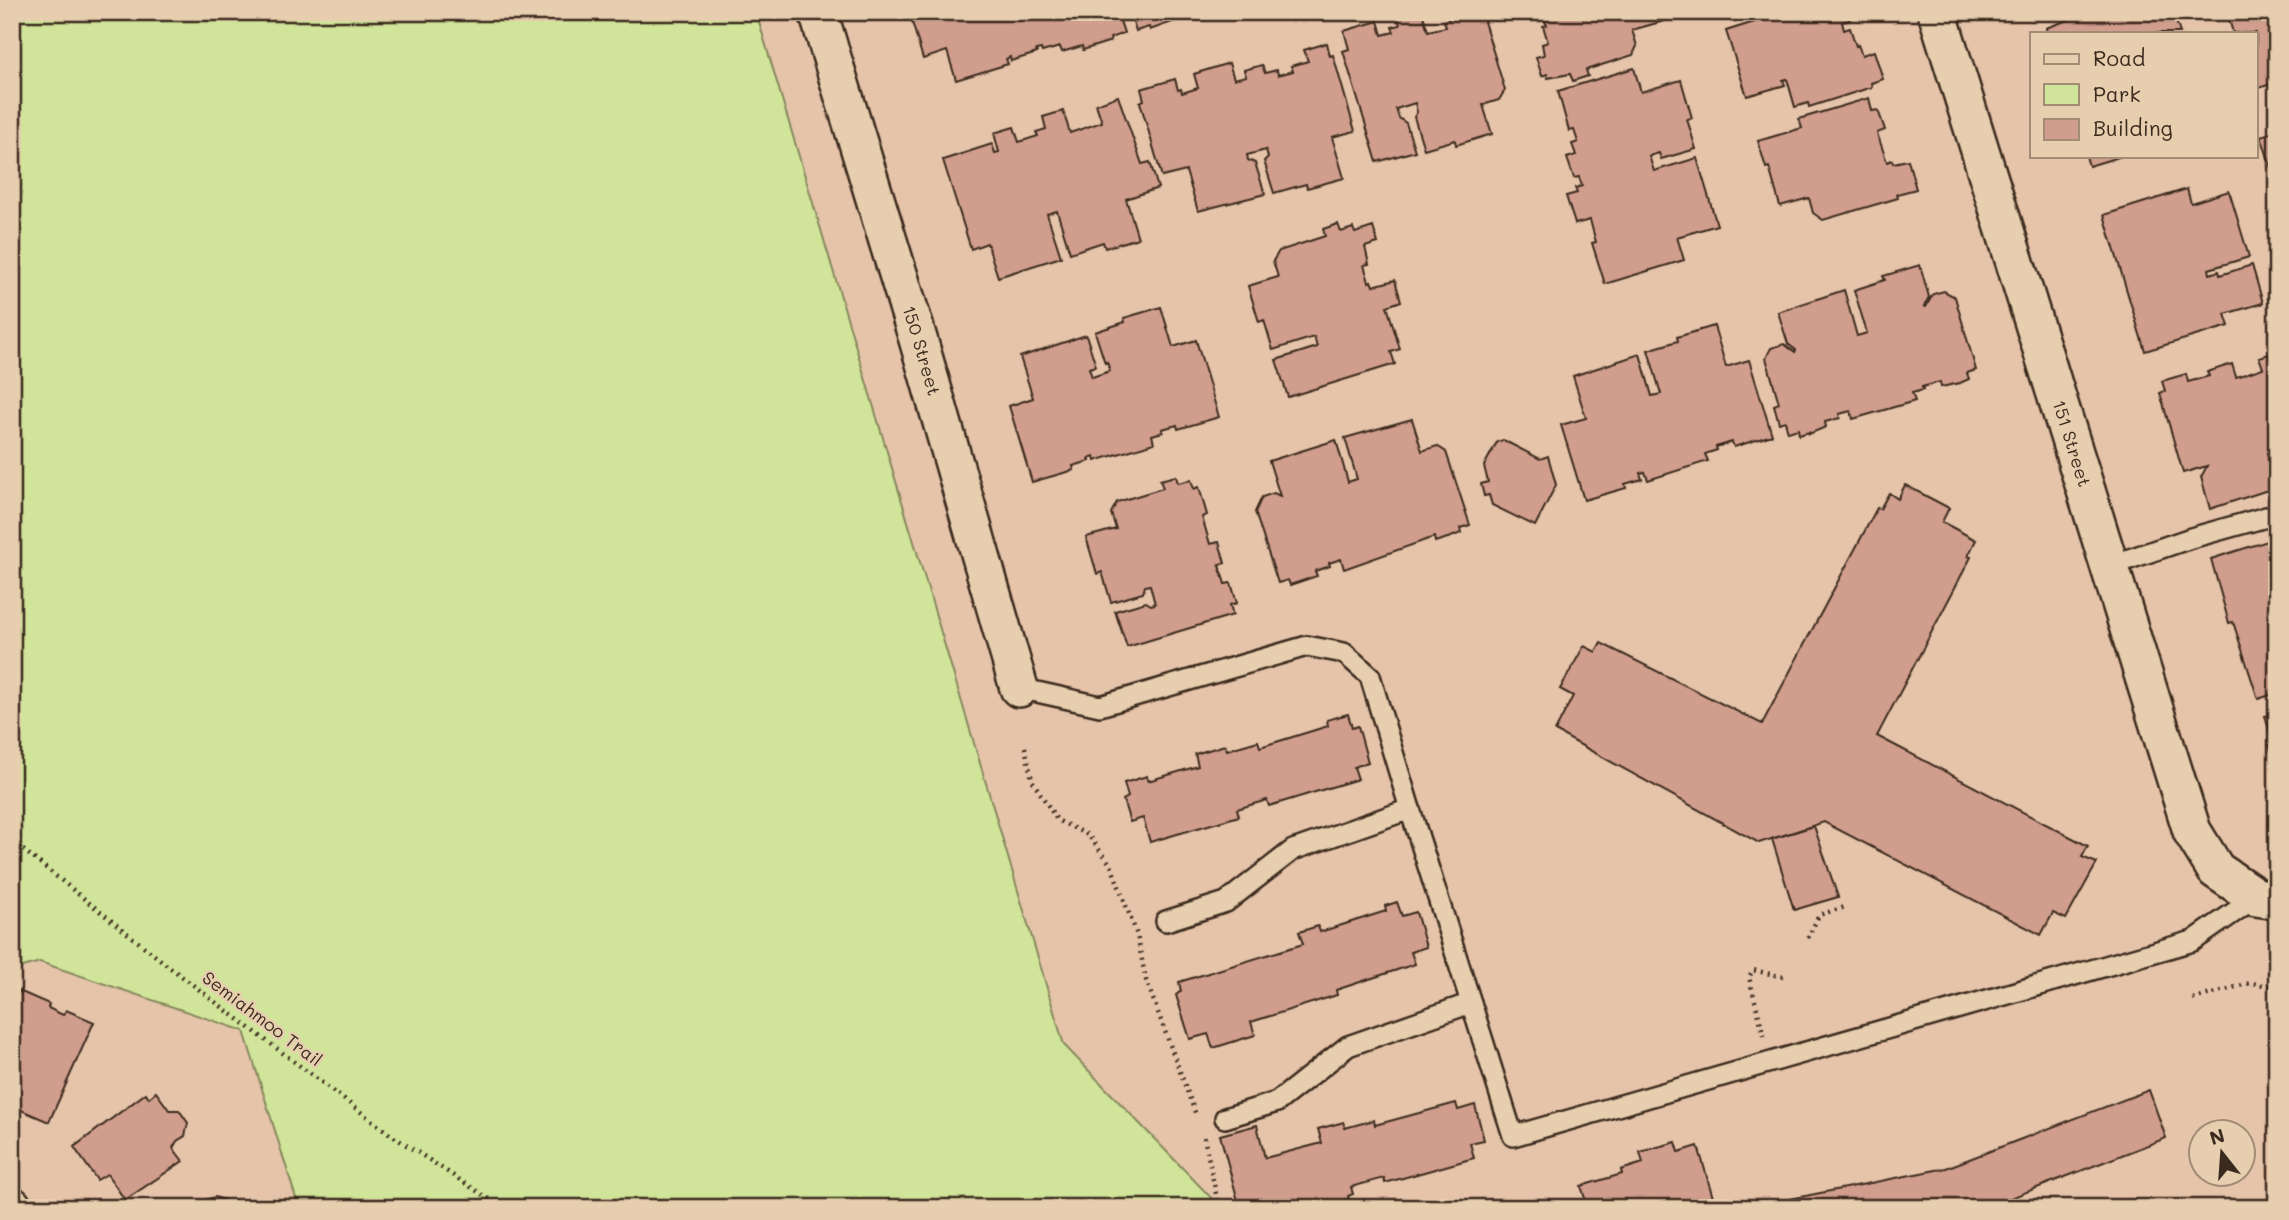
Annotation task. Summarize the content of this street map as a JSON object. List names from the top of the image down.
{
  "streets": {
    "street": ["150 Street", "151 Street"],
    "path": ["Semiahmoo Trail"]
  },
  "legend": ["Road", "Park", "Building"],
  "north": "top"
}
